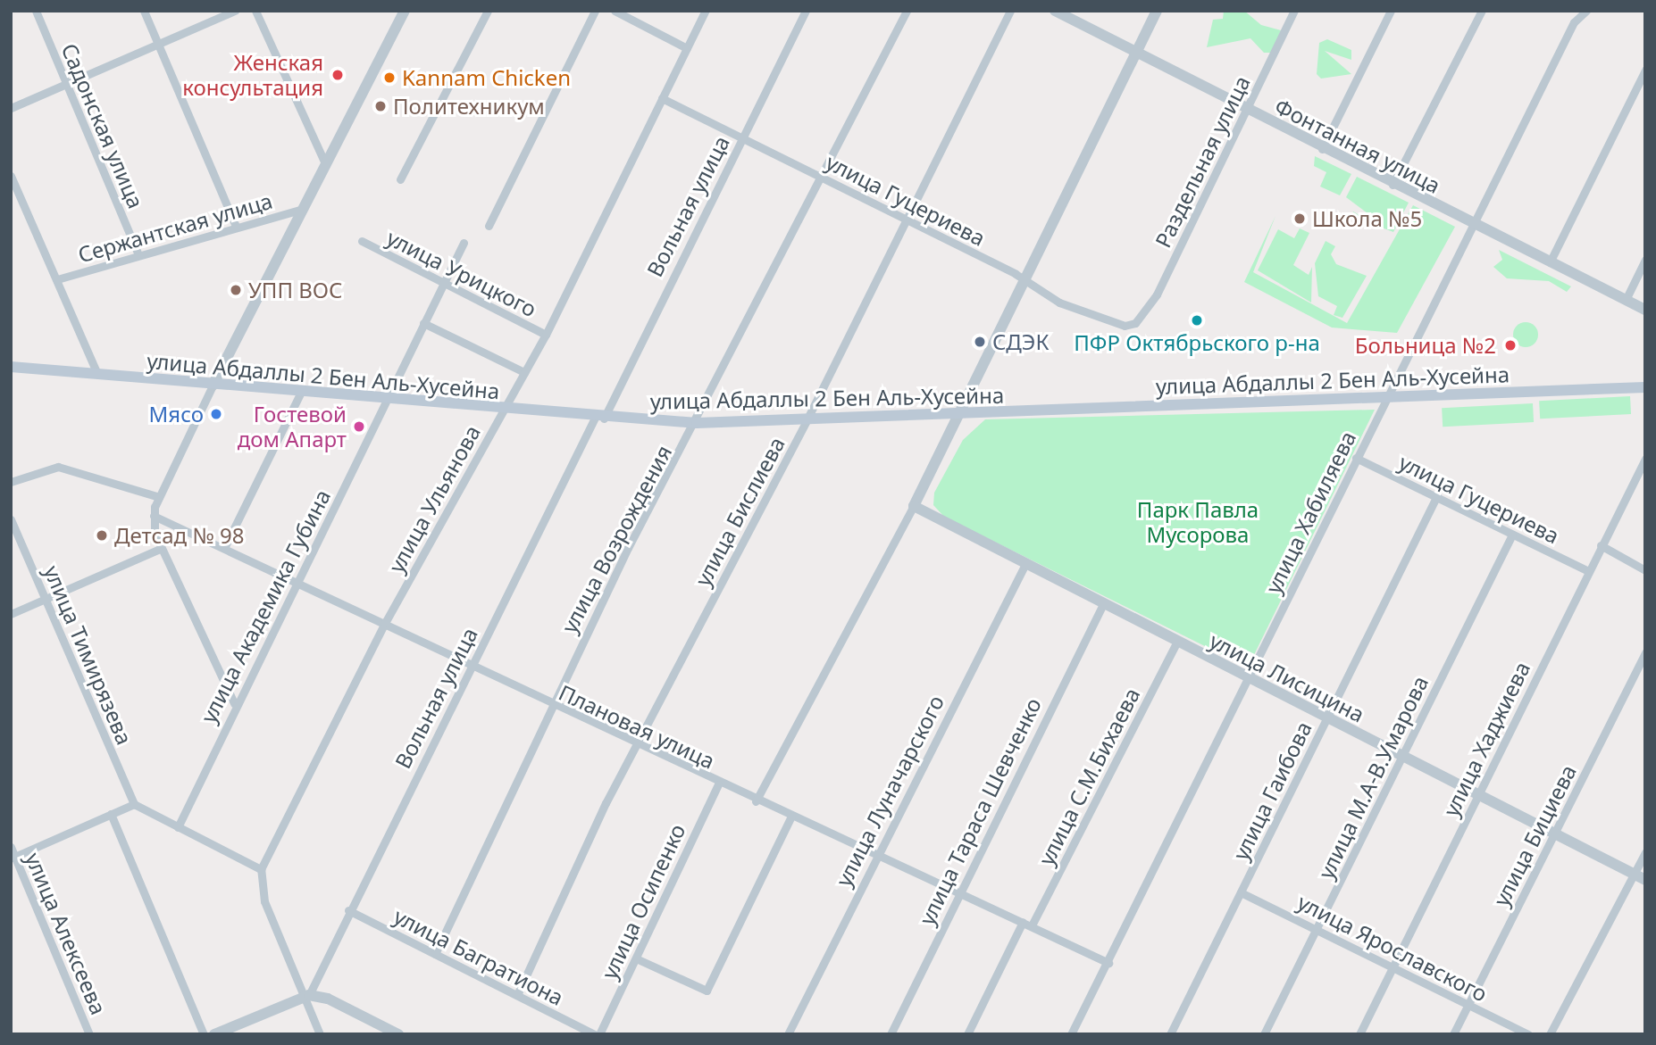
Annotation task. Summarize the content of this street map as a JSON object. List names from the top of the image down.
{
  "streets": {
    "main road": ["улица Абдаллы 2 Бен Аль-Хусейна"],
    "street": [
      "Садонская улица",
      "Фонтанная улица",
      "Раздельная улица",
      "улица Гуцериева",
      "Вольная улица",
      "Сержантская улица",
      "улица Урицкого",
      "улица Ульянова",
      "улица Бислиева",
      "улица Хабиляева",
      "улица Возрождения",
      "улица Академика Губина",
      "улица Тимирязева",
      "улица Лисицина",
      "Плановая улица",
      "улица Хаджиева",
      "улица С.М.Бихаева",
      "улица М.А-В.Умарова",
      "улица Луначарского",
      "улица Гаибова",
      "улица Тараса Шевченко",
      "улица Бициева",
      "улица Осипенко",
      "улица Алексеева",
      "улица Ярославского",
      "улица Багратиона"
    ]
  },
  "crossings": [
    ["Садонская улица", "Сержантская улица"],
    ["Фонтанная улица", "Раздельная улица"],
    ["Фонтанная улица", "улица Хабиляева"],
    ["Раздельная улица", "улица Гуцериева"],
    ["улица Гуцериева", "Вольная улица"],
    ["улица Гуцериева", "улица Ульянова"],
    ["улица Гуцериева", "улица Бислиева"],
    ["улица Гуцериева", "улица Хабиляева"],
    ["улица Гуцериева", "улица Возрождения"],
    ["улица Гуцериева", "улица Хаджиева"],
    ["улица Гуцериева", "улица М.А-В.Умарова"],
    ["улица Гуцериева", "улица Гаибова"],
    ["Вольная улица", "улица Абдаллы 2 Бен Аль-Хусейна"],
    ["Вольная улица", "Плановая улица"],
    ["Вольная улица", "улица Багратиона"],
    ["улица Урицкого", "улица Ульянова"],
    ["улица Урицкого", "улица Академика Губина"],
    ["улица Абдаллы 2 Бен Аль-Хусейна", "улица Ульянова"],
    ["улица Абдаллы 2 Бен Аль-Хусейна", "улица Бислиева"],
    ["улица Абдаллы 2 Бен Аль-Хусейна", "улица Хабиляева"],
    ["улица Абдаллы 2 Бен Аль-Хусейна", "улица Возрождения"],
    ["улица Абдаллы 2 Бен Аль-Хусейна", "улица Академика Губина"],
    ["улица Ульянова", "Плановая улица"],
    ["улица Бислиева", "Плановая улица"],
    ["улица Бислиева", "улица Багратиона"],
    ["улица Хабиляева", "улица Лисицина"],
    ["улица Хабиляева", "Плановая улица"],
    ["улица Возрождения", "Плановая улица"],
    ["улица Возрождения", "улица Багратиона"],
    ["улица Академика Губина", "Плановая улица"],
    ["улица Лисицина", "улица Хаджиева"],
    ["улица Лисицина", "улица С.М.Бихаева"],
    ["улица Лисицина", "улица М.А-В.Умарова"],
    ["улица Лисицина", "улица Луначарского"],
    ["улица Лисицина", "улица Гаибова"],
    ["улица Лисицина", "улица Тараса Шевченко"],
    ["улица Лисицина", "улица Бициева"],
    ["Плановая улица", "улица С.М.Бихаева"],
    ["Плановая улица", "улица Луначарского"],
    ["Плановая улица", "улица Тараса Шевченко"],
    ["Плановая улица", "улица Осипенко"],
    ["улица Хаджиева", "улица Ярославского"],
    ["улица М.А-В.Умарова", "улица Ярославского"],
    ["улица Гаибова", "улица Ярославского"],
    ["улица Бициева", "улица Ярославского"]
  ],
  "parks": ["Парк Павла Мусорова"],
  "places": [
    "Женская консультация",
    "Kannam Chicken",
    "Политехникум",
    "Школа №5",
    "УПП ВОС",
    "ПФР Октябрьского р-на",
    "СДЭК",
    "Больница №2",
    "Мясо",
    "Гостевой дом Апарт",
    "Детсад № 98"
  ]
}
